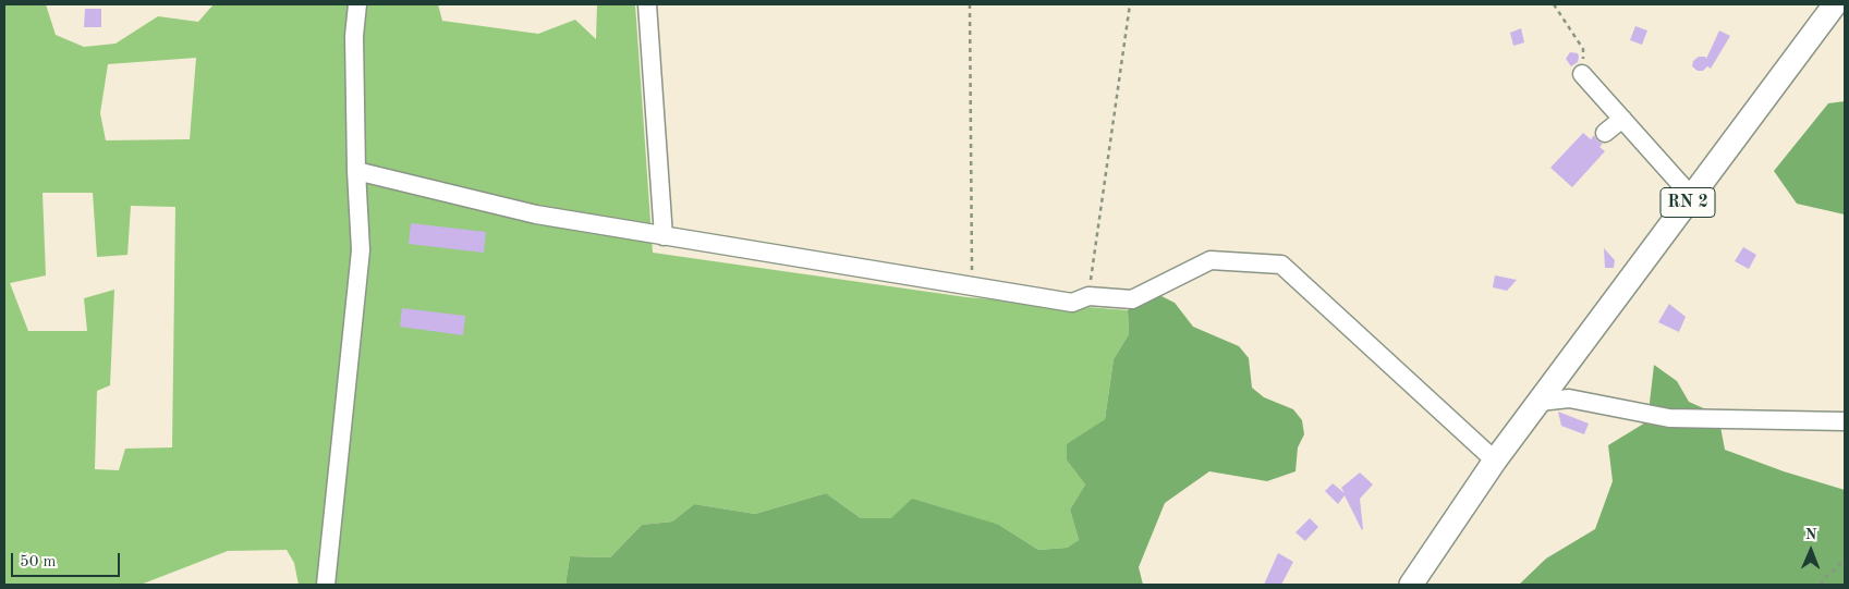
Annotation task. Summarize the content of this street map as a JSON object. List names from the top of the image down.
{
  "streets": {
    "main road": ["RN 2"]
  },
  "scale_bar": "50 m",
  "north": "top"
}
